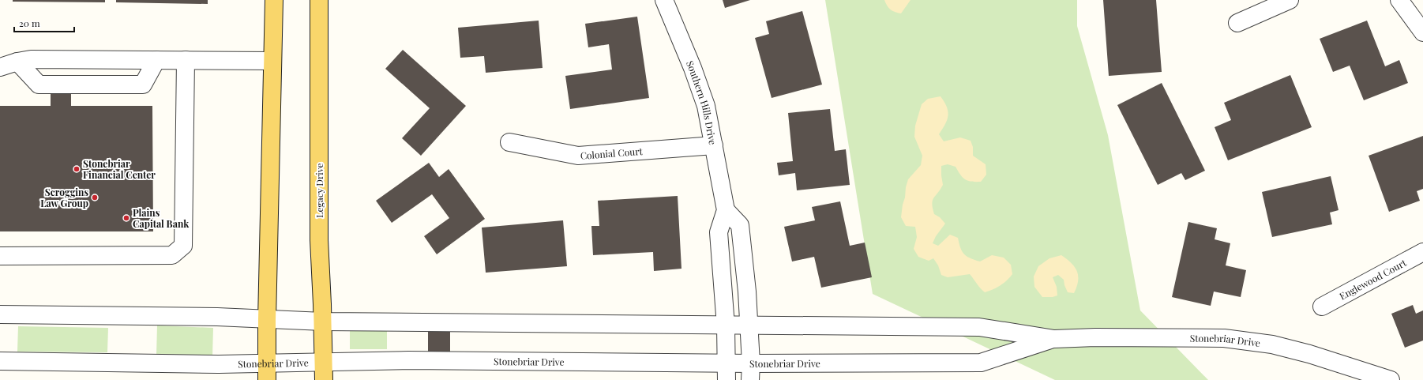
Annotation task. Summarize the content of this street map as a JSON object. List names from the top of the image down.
{
  "streets": {
    "main road": ["Legacy Drive"],
    "street": [
      "Southern Hills Drive",
      "Colonial Court",
      "Englewood Court",
      "Stonebriar Drive"
    ]
  },
  "crossings": [
    ["Southern Hills Drive", "Colonial Court"],
    ["Legacy Drive", "Stonebriar Drive"]
  ],
  "places": ["Stonebriar Financial Center", "Scroggins Law Group", "Plains Capital Bank"],
  "scale_bar": "20 m"
}
